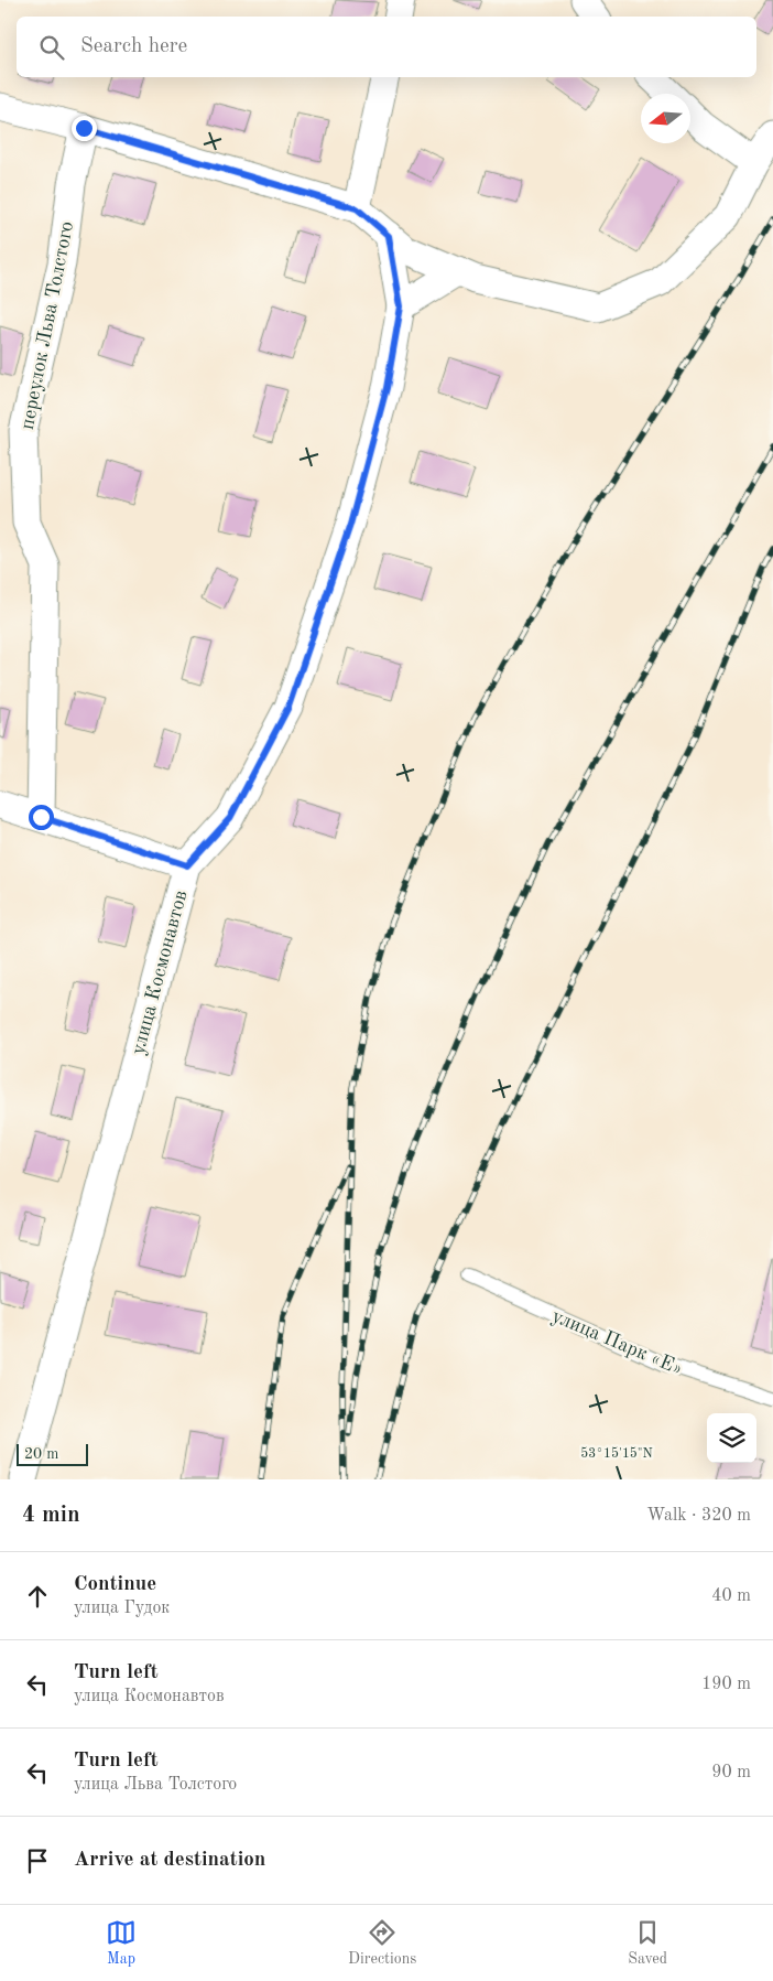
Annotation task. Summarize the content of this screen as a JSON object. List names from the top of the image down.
{
  "streets": {
    "street": ["переулок Льва Толстого", "улица Космонавтов"],
    "lane": ["улица Парк «Е»"]
  },
  "scale_bar": "20 m",
  "north": "left",
  "page": {
    "search": "Search here",
    "scale": "20 m",
    "heading": ["4 min", "Walk · 320 m"],
    "list": [
      ["Continue", "улица Гудок", "40 m"],
      ["Turn left", "улица Космонавтов", "190 m"],
      ["Turn left", "улица Льва Толстого", "90 m"],
      "Arrive at destination"
    ],
    "nav": ["Map", "Directions", "Saved"]
  },
  "coordinates": ["53°15'15\"N"]
}
